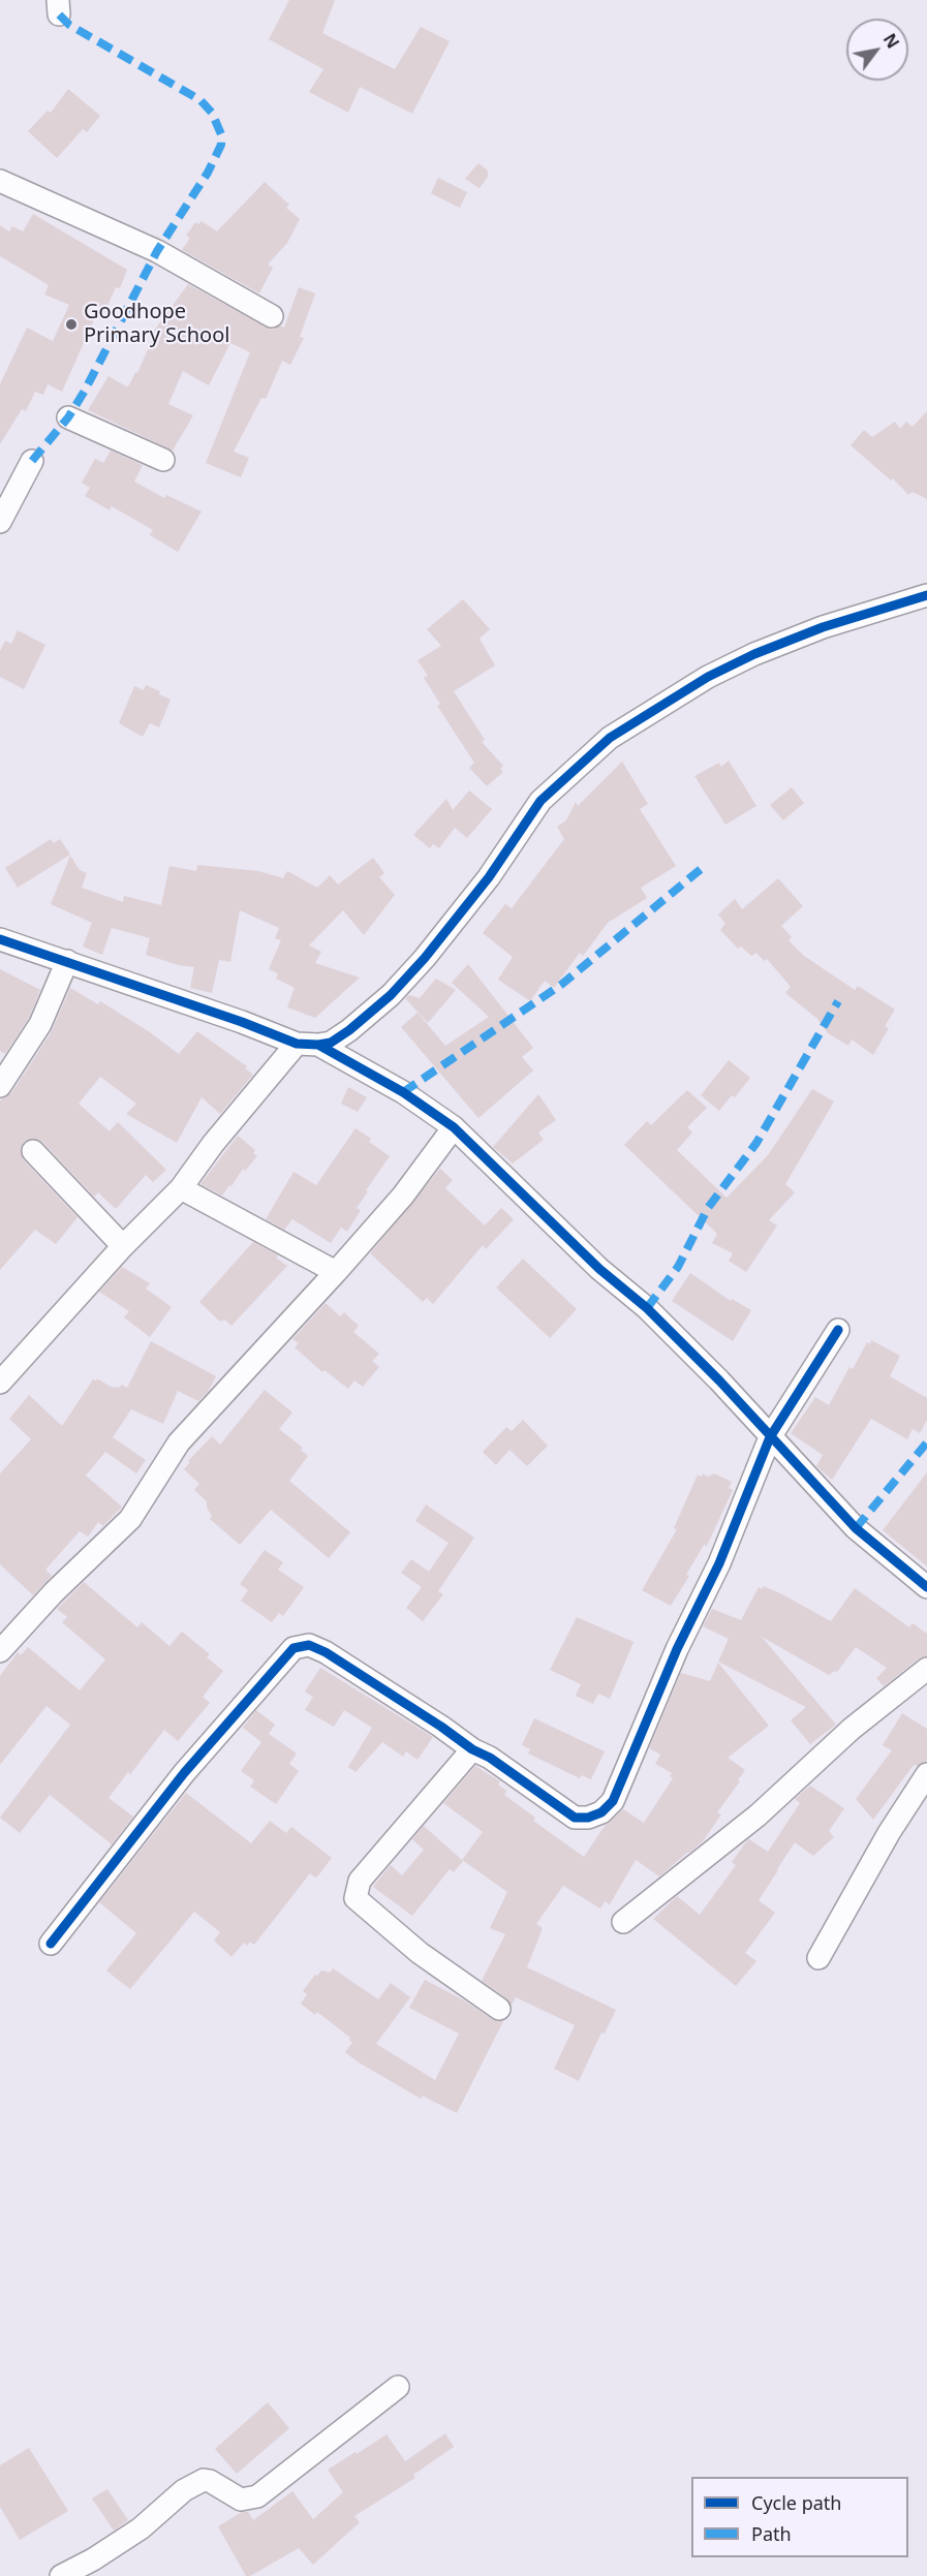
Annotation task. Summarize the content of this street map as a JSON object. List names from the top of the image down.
{
  "places": ["Goodhope Primary School"],
  "legend": ["Cycle path", "Path"],
  "north": "top right"
}
